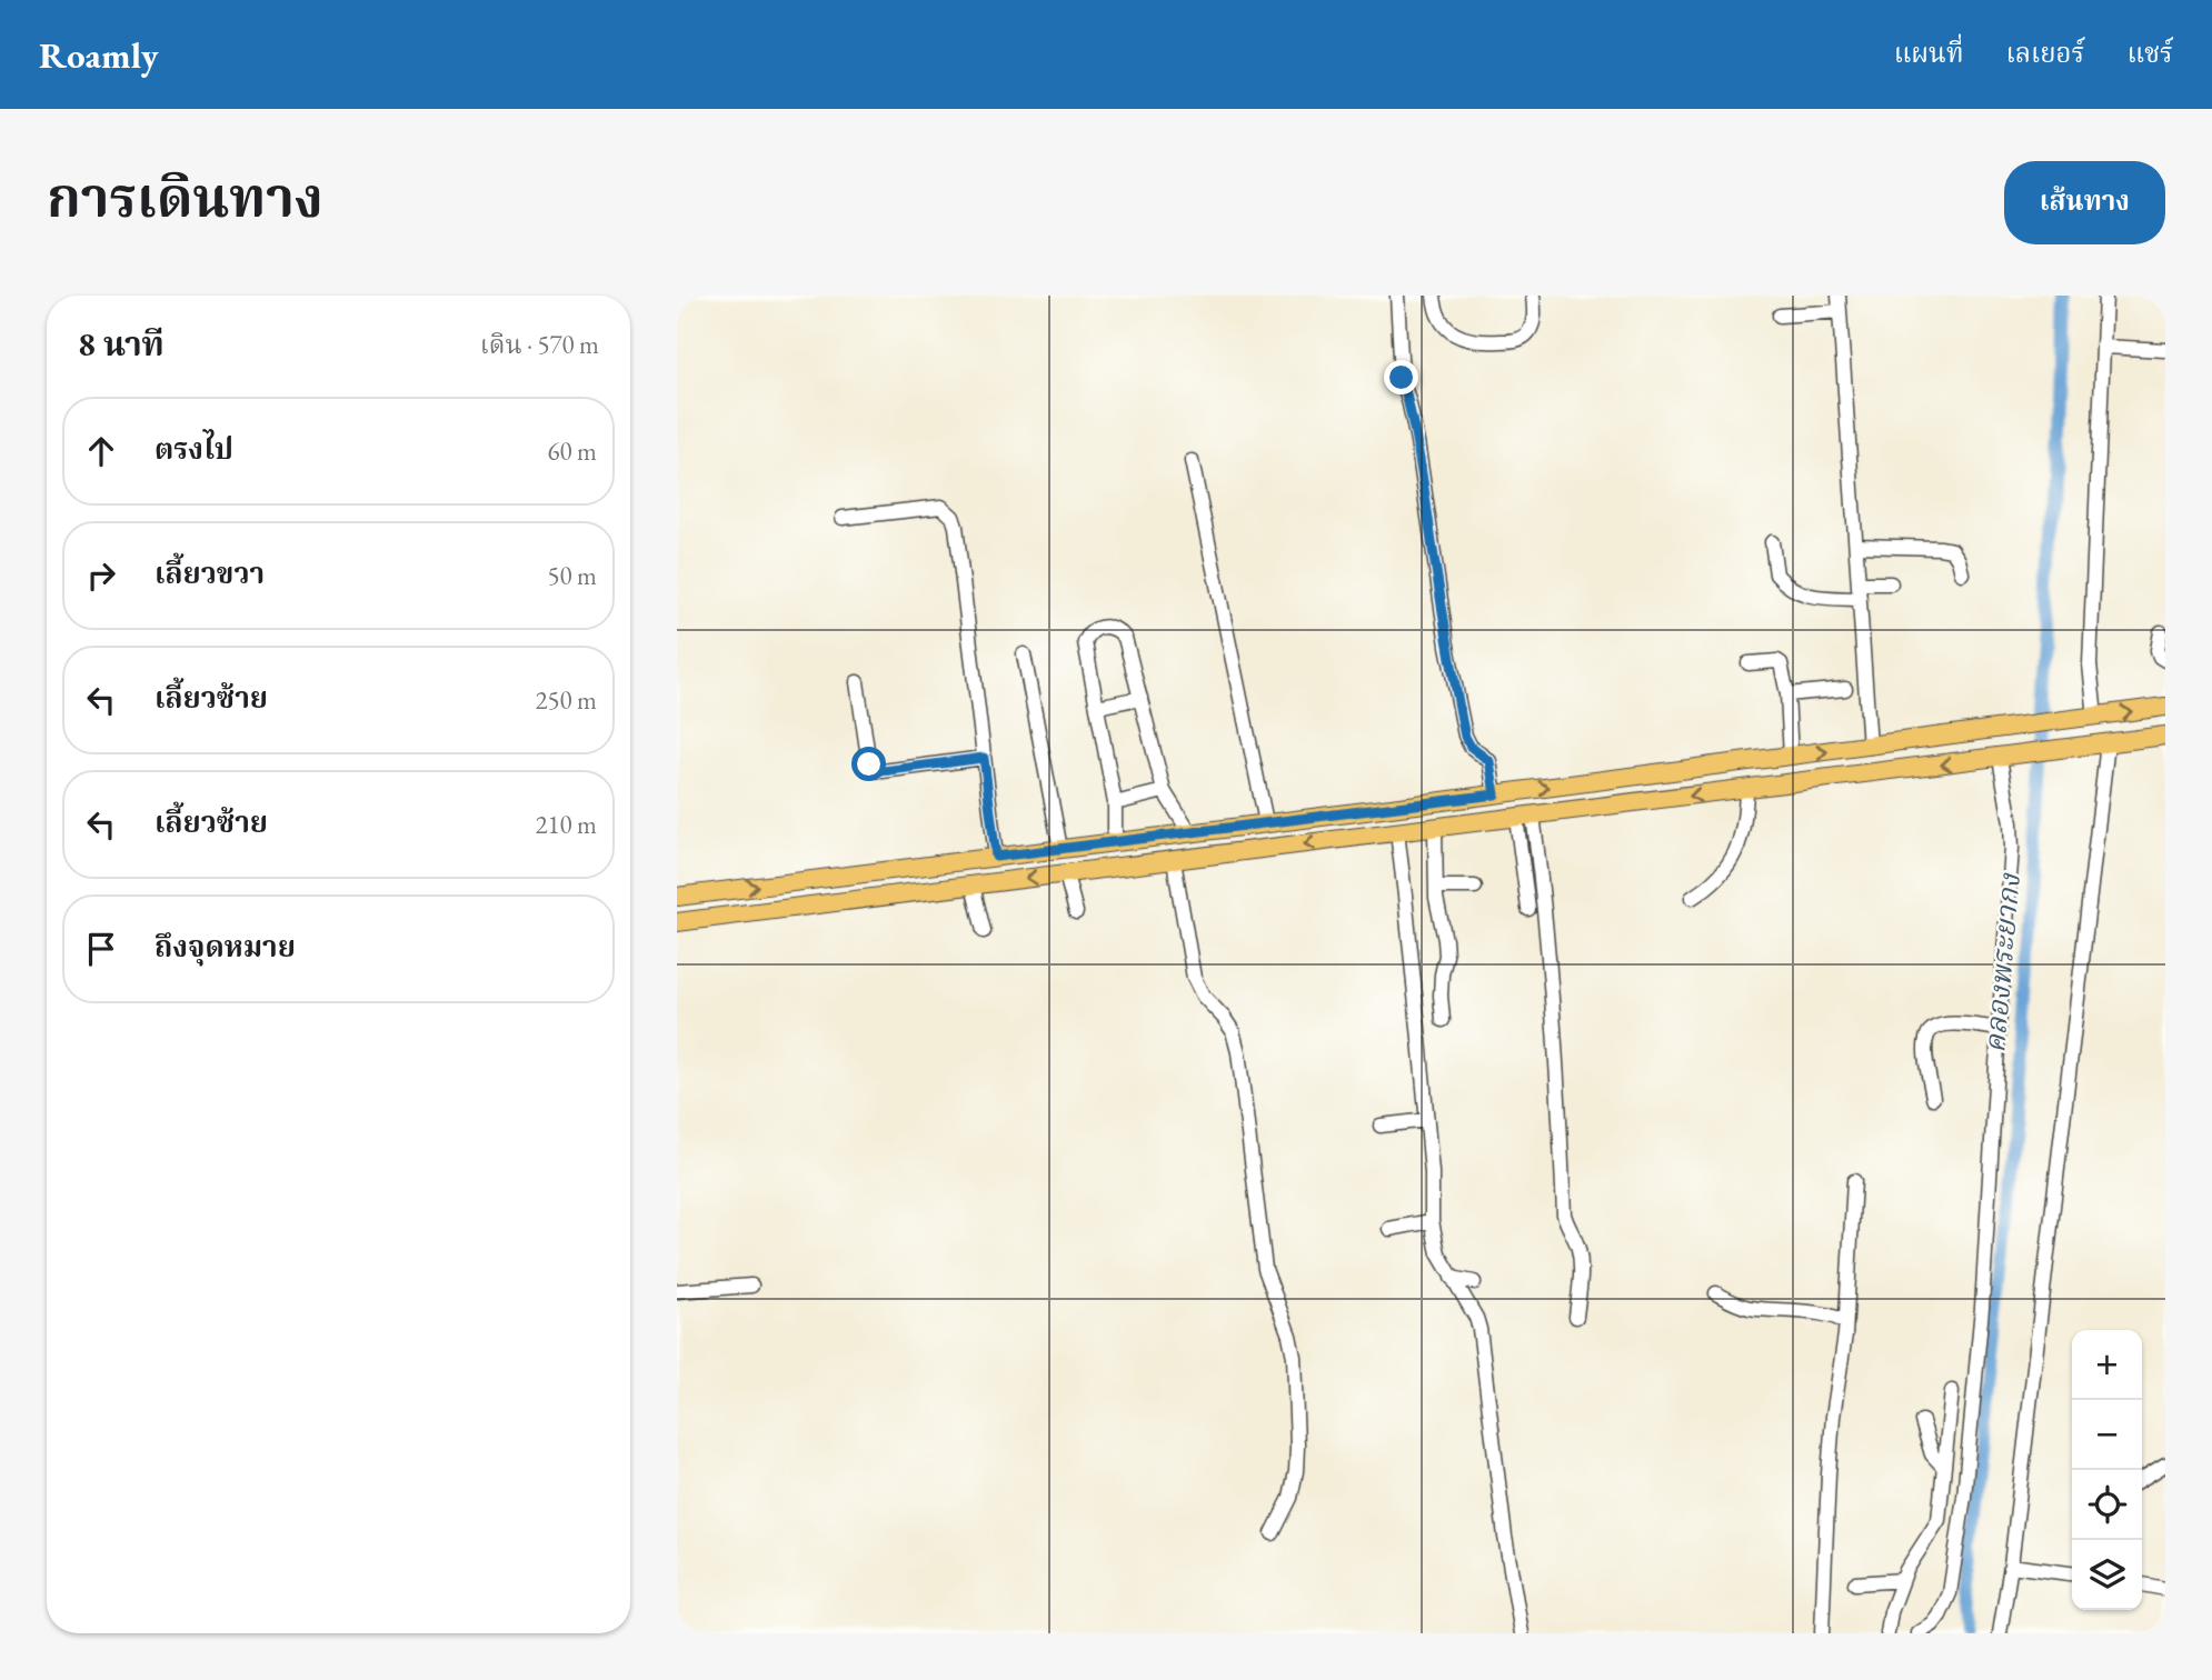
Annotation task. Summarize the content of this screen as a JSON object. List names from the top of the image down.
{
  "water": ["คลองพระยากง"],
  "page": {
    "header": "Roamly",
    "nav": ["แผนที่", "เลเยอร์", "แชร์"],
    "title": "การเดินทาง",
    "buttons": "เส้นทาง",
    "heading": ["8 นาที", "เดิน · 570 m"],
    "list": [
      ["ตรงไป", "60 m"],
      ["เลี้ยวขวา", "50 m"],
      ["เลี้ยวซ้าย", "250 m"],
      ["เลี้ยวซ้าย", "210 m"],
      "ถึงจุดหมาย"
    ],
    "map_buttons": ["+", "−"]
  }
}
